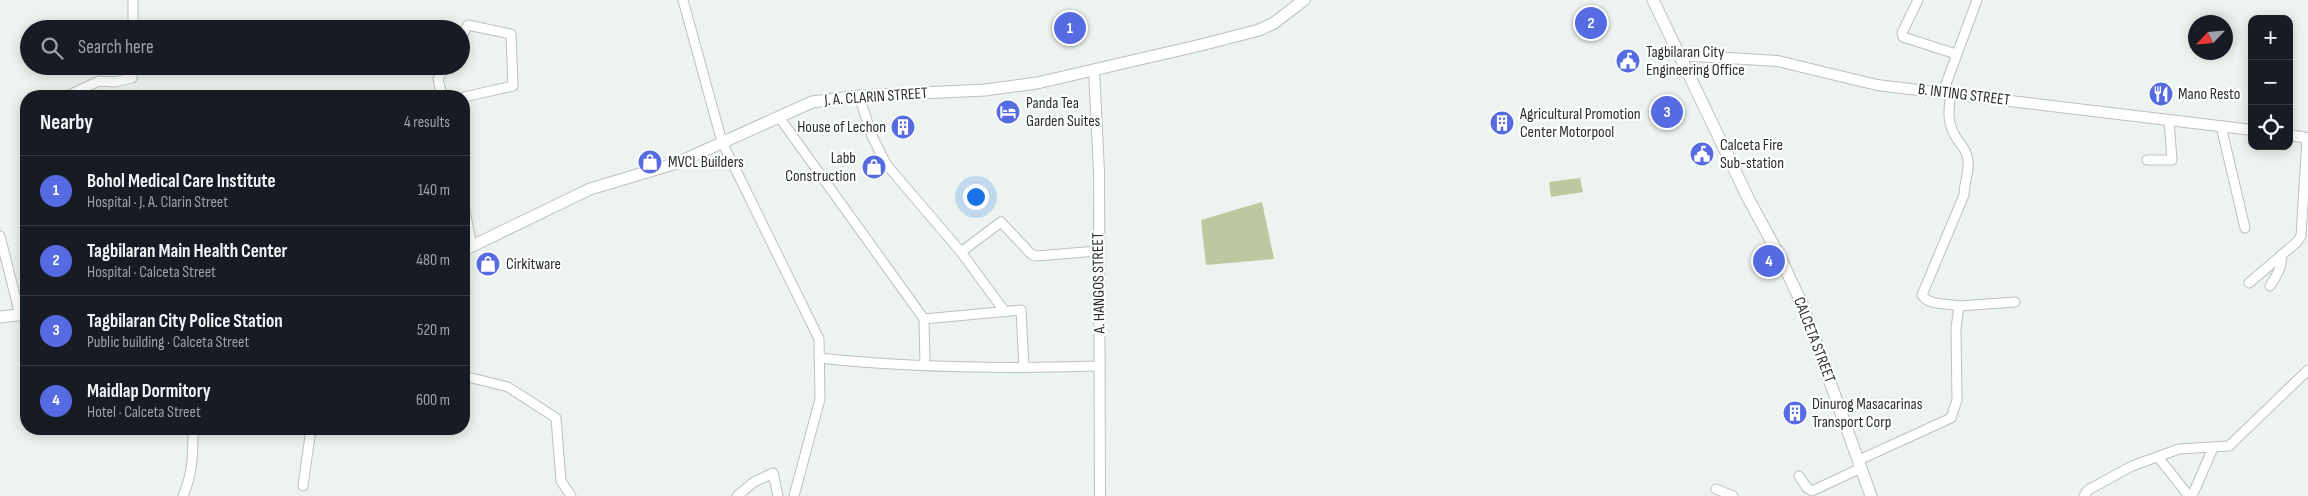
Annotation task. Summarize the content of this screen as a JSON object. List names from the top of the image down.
{
  "streets": {
    "main road": ["J. A. CLARIN STREET", "CALCETA STREET"],
    "street": ["B. INTING STREET", "A. HANGOS STREET"]
  },
  "crossings": [
    ["B. INTING STREET", "CALCETA STREET"],
    ["J. A. CLARIN STREET", "A. HANGOS STREET"]
  ],
  "places": {
    "public building": ["Tagbilaran City Engineering Office", "Calceta Fire Sub-station"],
    "restaurant": ["Mano Resto"],
    "hotel": ["Panda Tea Garden Suites"],
    "building": ["Agricultural Promotion Center Motorpool", "House of Lechon", "Dinurog Masacarinas Transport Corp"],
    "shop": ["MVCL Builders", "Labb Construction", "Cirkitware"]
  },
  "north": "bottom left",
  "page": {
    "pins": [
      "2",
      "1",
      "3",
      "4"
    ],
    "map_buttons": ["+", "−"],
    "search": "Search here",
    "heading": ["Nearby", "4 results"],
    "list": [
      {
        "mark": "1",
        "name": "Bohol Medical Care Institute",
        "note": "Hospital · J. A. Clarin Street",
        "value": "140 m"
      },
      {
        "mark": "2",
        "name": "Tagbilaran Main Health Center",
        "note": "Hospital · Calceta Street",
        "value": "480 m"
      },
      {
        "mark": "3",
        "name": "Tagbilaran City Police Station",
        "note": "Public building · Calceta Street",
        "value": "520 m"
      },
      {
        "mark": "4",
        "name": "Maidlap Dormitory",
        "note": "Hotel · Calceta Street",
        "value": "600 m"
      }
    ]
  }
}
